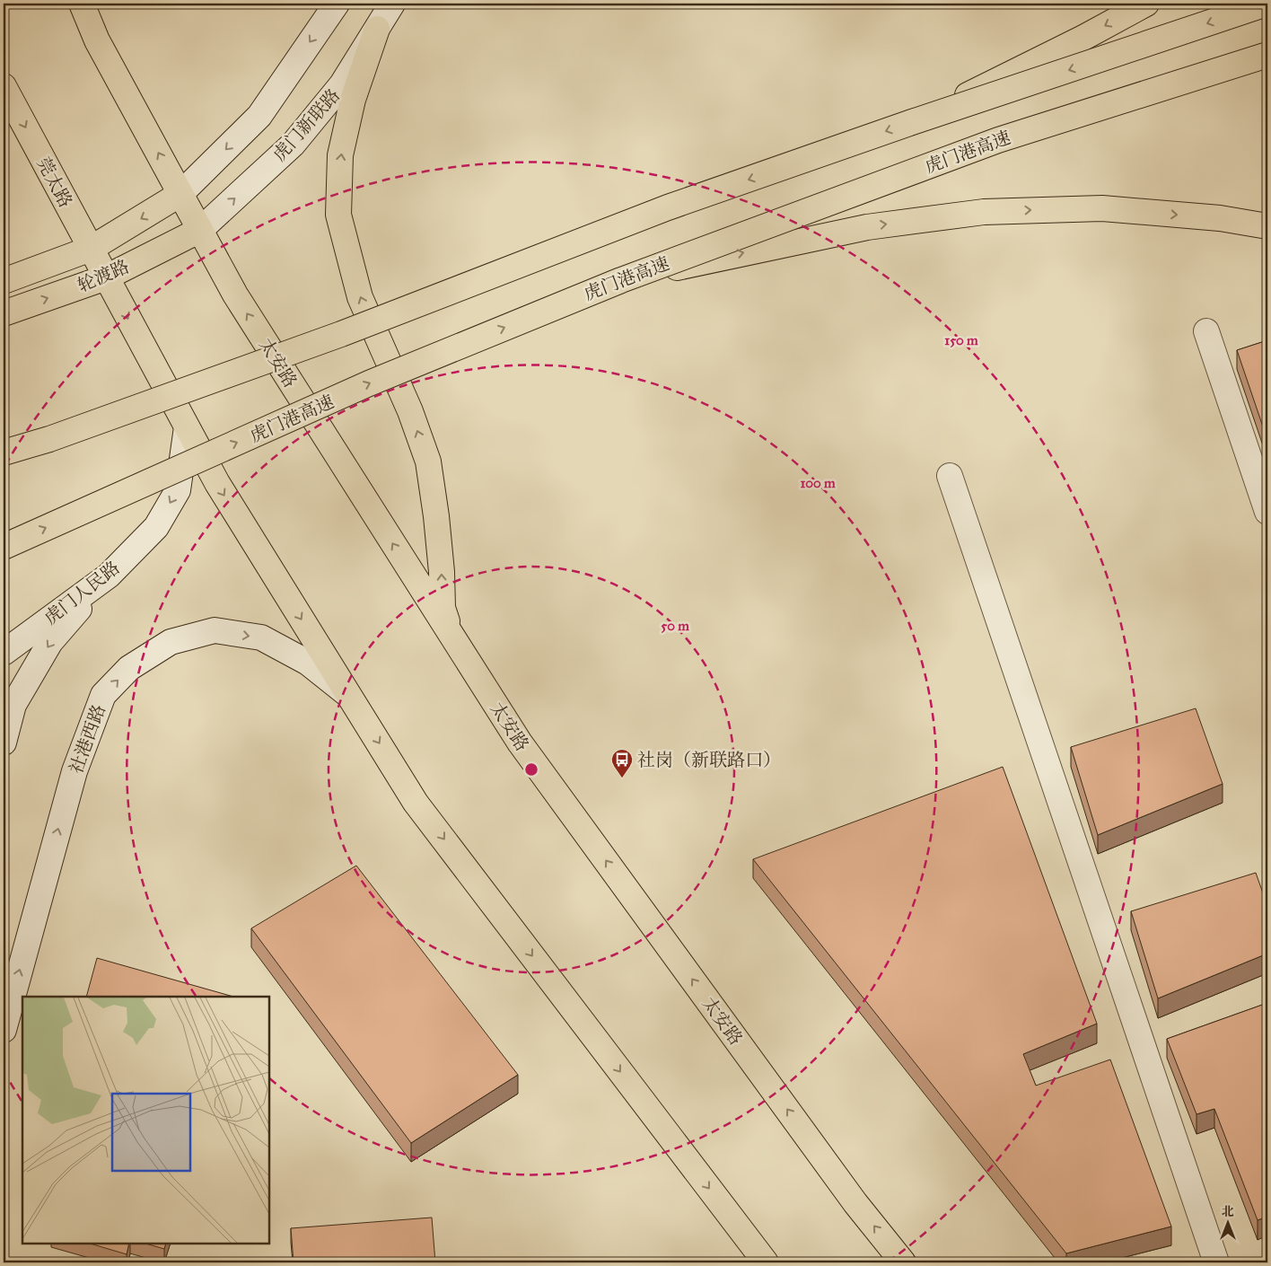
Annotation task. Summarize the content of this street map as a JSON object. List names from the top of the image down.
{
  "streets": {
    "main road": [
      "虎门港高速",
      "莞太路",
      "轮渡路",
      "太安路"
    ],
    "street": ["虎门新联路", "虎门人民路", "社港西路"]
  },
  "crossings": [
    ["虎门新联路", "轮渡路"],
    ["虎门新联路", "太安路"],
    ["莞太路", "轮渡路"],
    ["轮渡路", "太安路"]
  ],
  "one_way": ["莞太路", "虎门人民路"],
  "places": {
    "bus stop": ["社岗（新联路口）"]
  },
  "north": "top",
  "rings": ["150 m", "100 m", "50 m"]
}
